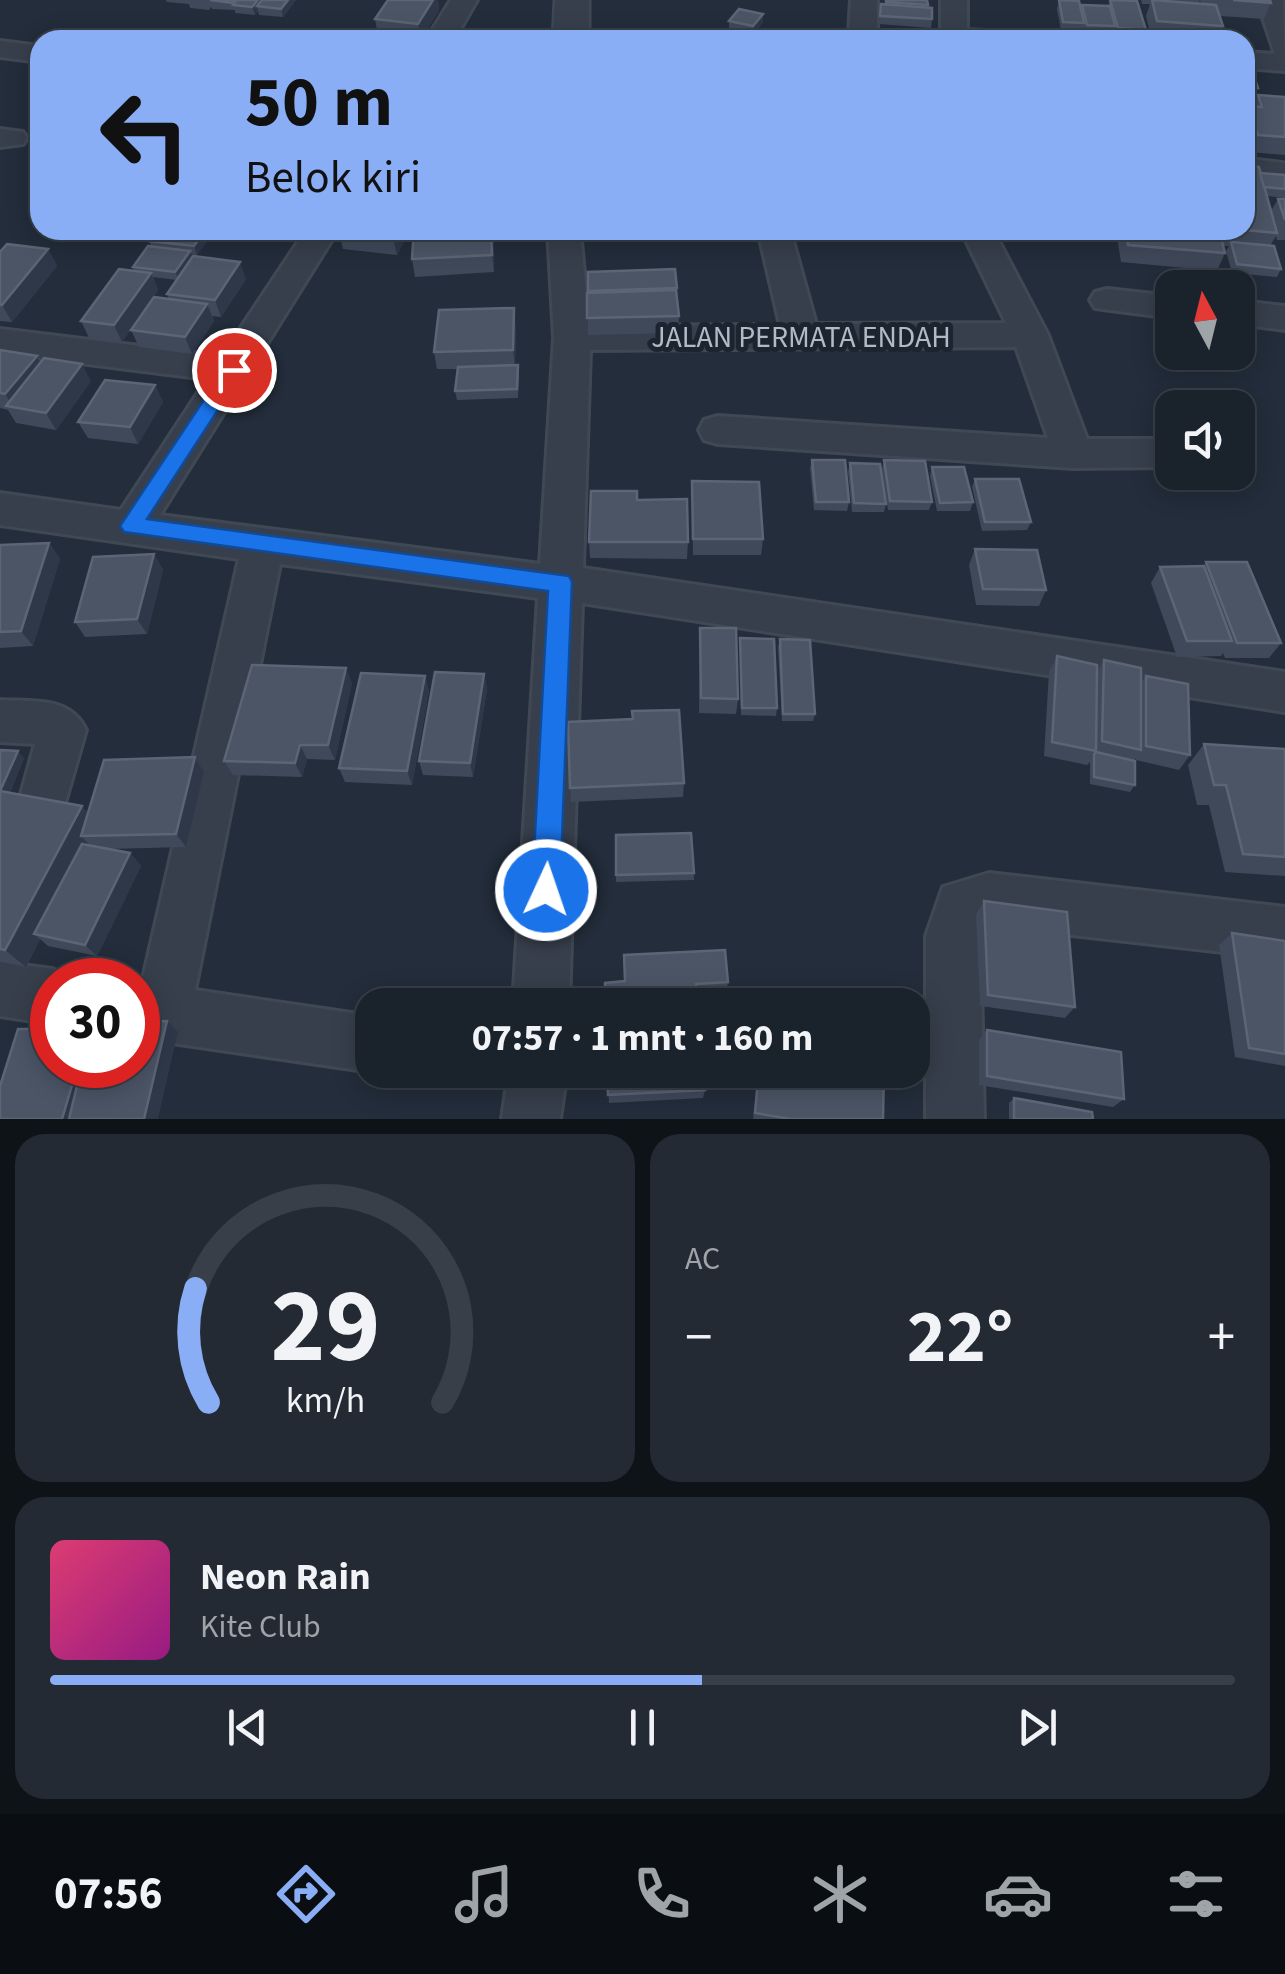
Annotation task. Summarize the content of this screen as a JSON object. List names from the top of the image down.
{
  "streets": {
    "street": ["JALAN PERMATA ENDAH"]
  },
  "north": "top",
  "page": {
    "turn": ["50 m", "Belok kiri"],
    "limit": "30",
    "trip": "07:57 · 1 mnt · 160 m",
    "tile": "AC",
    "heat": ["−", "22°", "+"],
    "song": ["Neon Rain", "Kite Club"],
    "tabs": "07:56",
    "gauge": ["29", "km/h"]
  }
}
